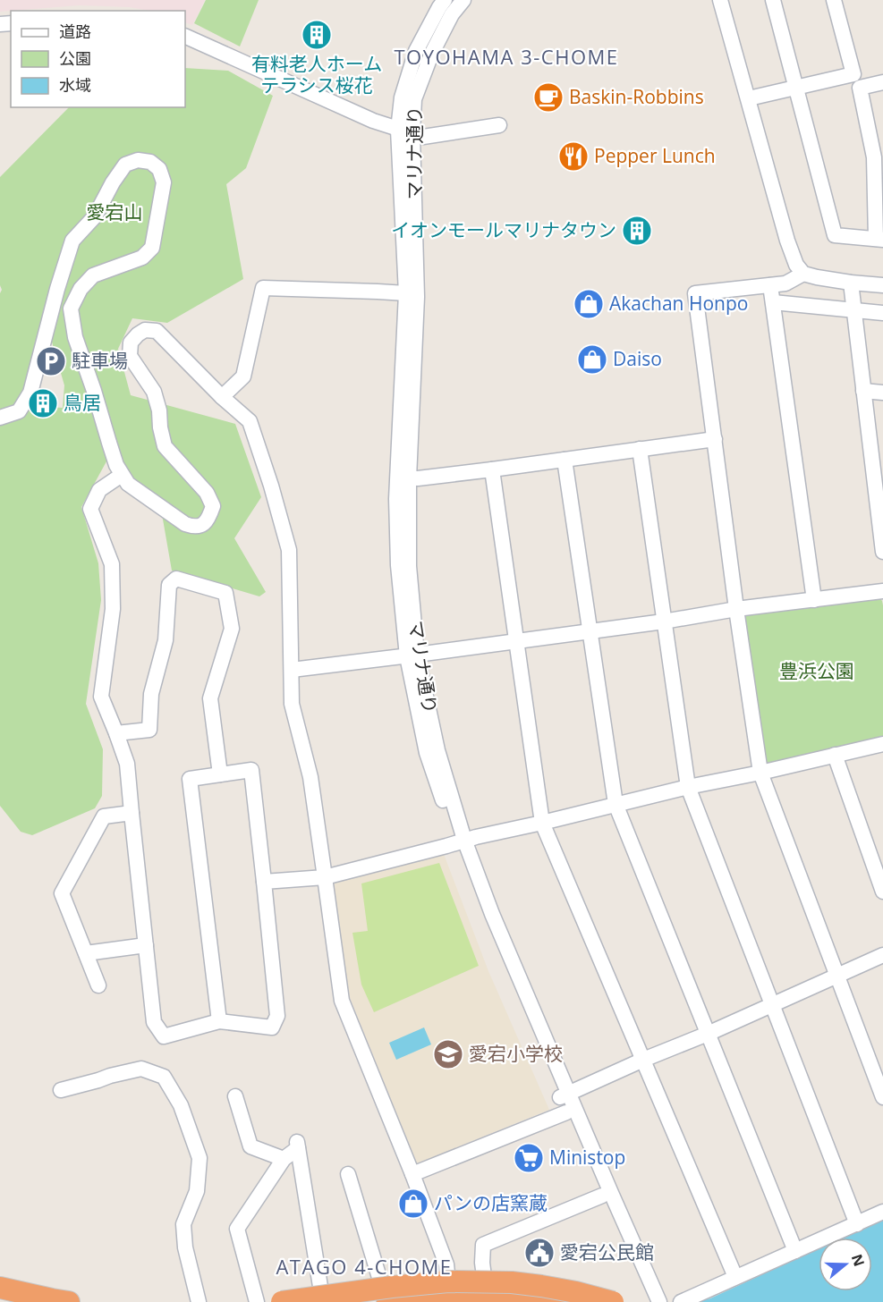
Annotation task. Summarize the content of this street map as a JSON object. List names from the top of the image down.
{
  "streets": {
    "street": ["マリナ通り"]
  },
  "districts": ["TOYOHAMA 3-CHOME", "ATAGO 4-CHOME"],
  "parks": ["愛宕山", "豊浜公園"],
  "places": {
    "building": ["有料老人ホーム テラシス桜花", "イオンモールマリナタウン", "鳥居"],
    "cafe": ["Baskin-Robbins"],
    "restaurant": ["Pepper Lunch"],
    "shop": ["Akachan Honpo", "Daiso", "パンの店窯蔵"],
    "parking": ["駐車場"],
    "school or university": ["愛宕小学校"],
    "supermarket": ["Ministop"],
    "public building": ["愛宕公民館"]
  },
  "legend": ["道路", "公園", "水域"],
  "north": "right"
}
